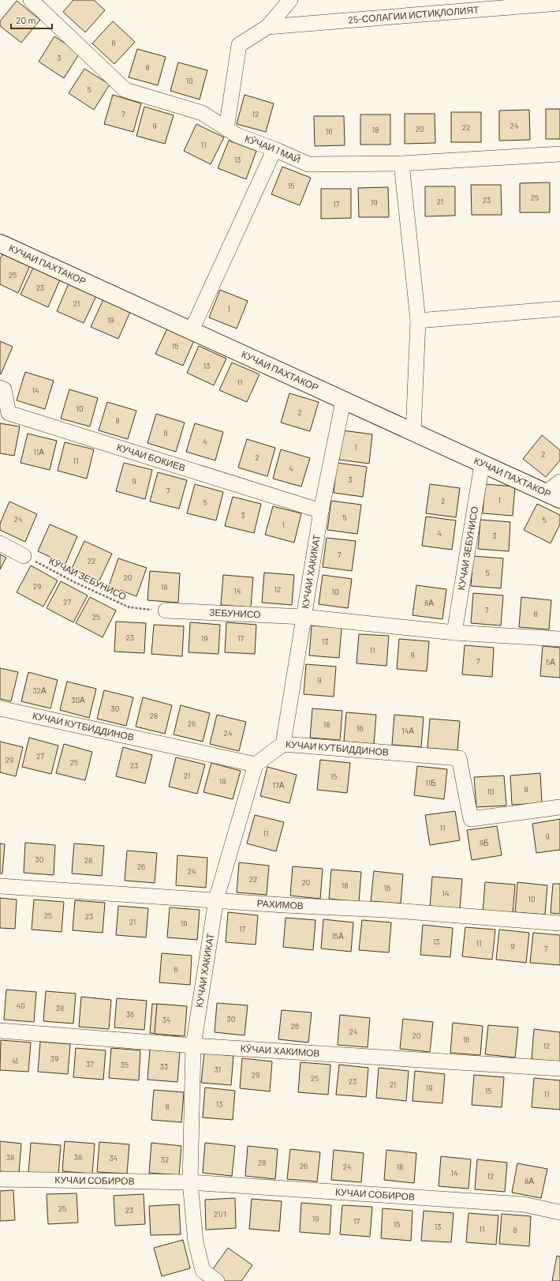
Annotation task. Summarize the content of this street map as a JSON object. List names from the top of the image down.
{
  "streets": {
    "main road": ["КУЧАИ ПАХТАКОР"],
    "street": [
      "25-СОЛАГИИ ИСТИҚЛОЛИЯТ",
      "КӮЧАИ 1 МАЙ",
      "КУЧАИ БОКИЕВ",
      "КУЧАИ ЗЕБУНИСО",
      "КУЧАИ ХАКИКАТ",
      "ЗЕБУНИСО",
      "КУЧАИ КУТБИДДИНОВ",
      "РАХИМОВ",
      "КӮЧАИ ХАКИМОВ",
      "КУЧАИ СОБИРОВ"
    ],
    "path": ["КӮЧАИ ЗЕБУНИСО"]
  },
  "crossings": [
    ["25-СОЛАГИИ ИСТИҚЛОЛИЯТ", "КӮЧАИ 1 МАЙ"],
    ["КУЧАИ ПАХТАКОР", "КУЧАИ ЗЕБУНИСО"],
    ["КУЧАИ ПАХТАКОР", "КУЧАИ ХАКИКАТ"],
    ["КУЧАИ БОКИЕВ", "КУЧАИ ХАКИКАТ"],
    ["КУЧАИ ХАКИКАТ", "ЗЕБУНИСО"],
    ["КУЧАИ ХАКИКАТ", "КУЧАИ КУТБИДДИНОВ"],
    ["КУЧАИ ХАКИКАТ", "РАХИМОВ"],
    ["КУЧАИ ХАКИКАТ", "КӮЧАИ ХАКИМОВ"],
    ["КУЧАИ ХАКИКАТ", "КУЧАИ СОБИРОВ"],
    ["КӮЧАИ ЗЕБУНИСО", "ЗЕБУНИСО"]
  ],
  "house_numbers": [
    "6",
    "3",
    "8",
    "10",
    "5",
    "7",
    "12",
    "9",
    "24",
    "22",
    "20",
    "18",
    "16",
    "11",
    "13",
    "15",
    "25",
    "23",
    "21",
    "19",
    "17",
    "25",
    "23",
    "21",
    "1",
    "19",
    "15",
    "13",
    "11",
    "14",
    "10",
    "2",
    "8",
    "6",
    "4",
    "1",
    "11А",
    "2",
    "2",
    "11",
    "4",
    "3",
    "9",
    "7",
    "1",
    "2",
    "5",
    "3",
    "5",
    "24",
    "5",
    "1",
    "4",
    "3",
    "7",
    "22",
    "5",
    "20",
    "29",
    "18",
    "12",
    "14",
    "10",
    "27",
    "8А",
    "7",
    "8",
    "25",
    "23",
    "19",
    "17",
    "13",
    "11",
    "9",
    "7",
    "5А",
    "9",
    "32А",
    "30А",
    "30",
    "28",
    "26",
    "18",
    "16",
    "14А",
    "24",
    "27",
    "29",
    "25",
    "23",
    "21",
    "15",
    "19",
    "11Б",
    "17А",
    "8",
    "10",
    "11",
    "11",
    "9",
    "9Б",
    "30",
    "28",
    "26",
    "24",
    "22",
    "20",
    "18",
    "16",
    "14",
    "10",
    "25",
    "23",
    "21",
    "19",
    "17",
    "15А",
    "13",
    "11",
    "9",
    "7",
    "6",
    "40",
    "38",
    "36",
    "30",
    "34",
    "26",
    "24",
    "20",
    "16",
    "12",
    "39",
    "41",
    "37",
    "35",
    "33",
    "31",
    "29",
    "25",
    "23",
    "21",
    "19",
    "15",
    "11",
    "13",
    "8",
    "38",
    "36",
    "34",
    "32",
    "28",
    "26",
    "24",
    "18",
    "14",
    "12",
    "8А",
    "25",
    "23",
    "21/1",
    "19",
    "17",
    "15",
    "13",
    "11",
    "8"
  ],
  "scale_bar": "20 m"
}
